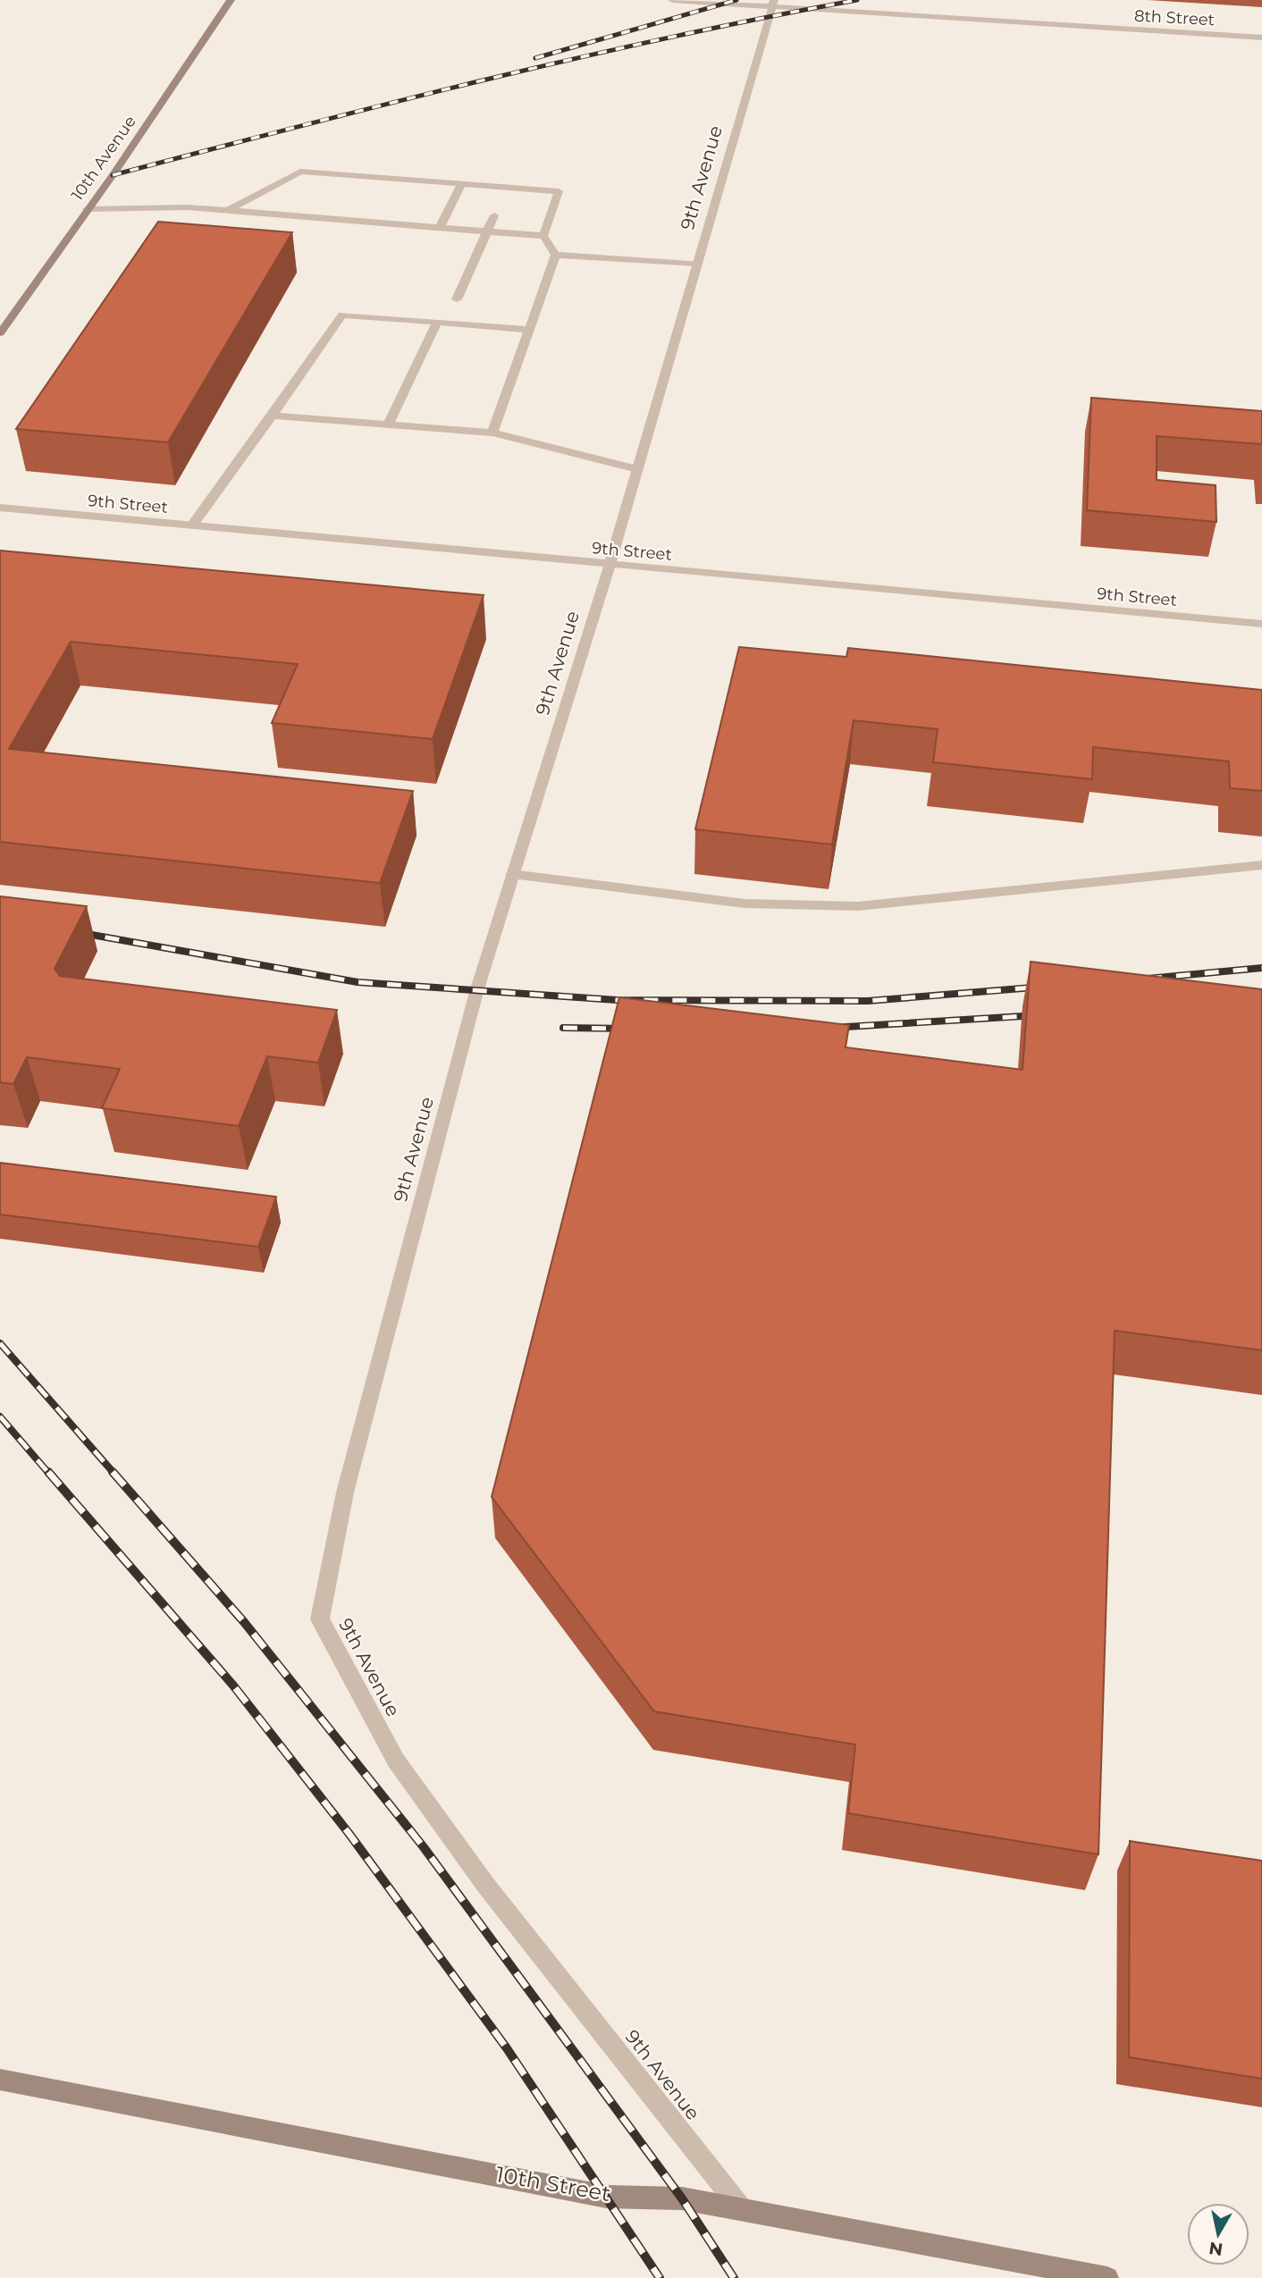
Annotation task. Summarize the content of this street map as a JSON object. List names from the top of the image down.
{
  "streets": {
    "main road": ["10th Avenue", "10th Street"],
    "street": ["8th Street", "9th Avenue", "9th Street"]
  },
  "crossings": [
    ["8th Street", "9th Avenue"],
    ["9th Avenue", "9th Street"],
    ["9th Avenue", "10th Street"]
  ],
  "north": "bottom"
}
